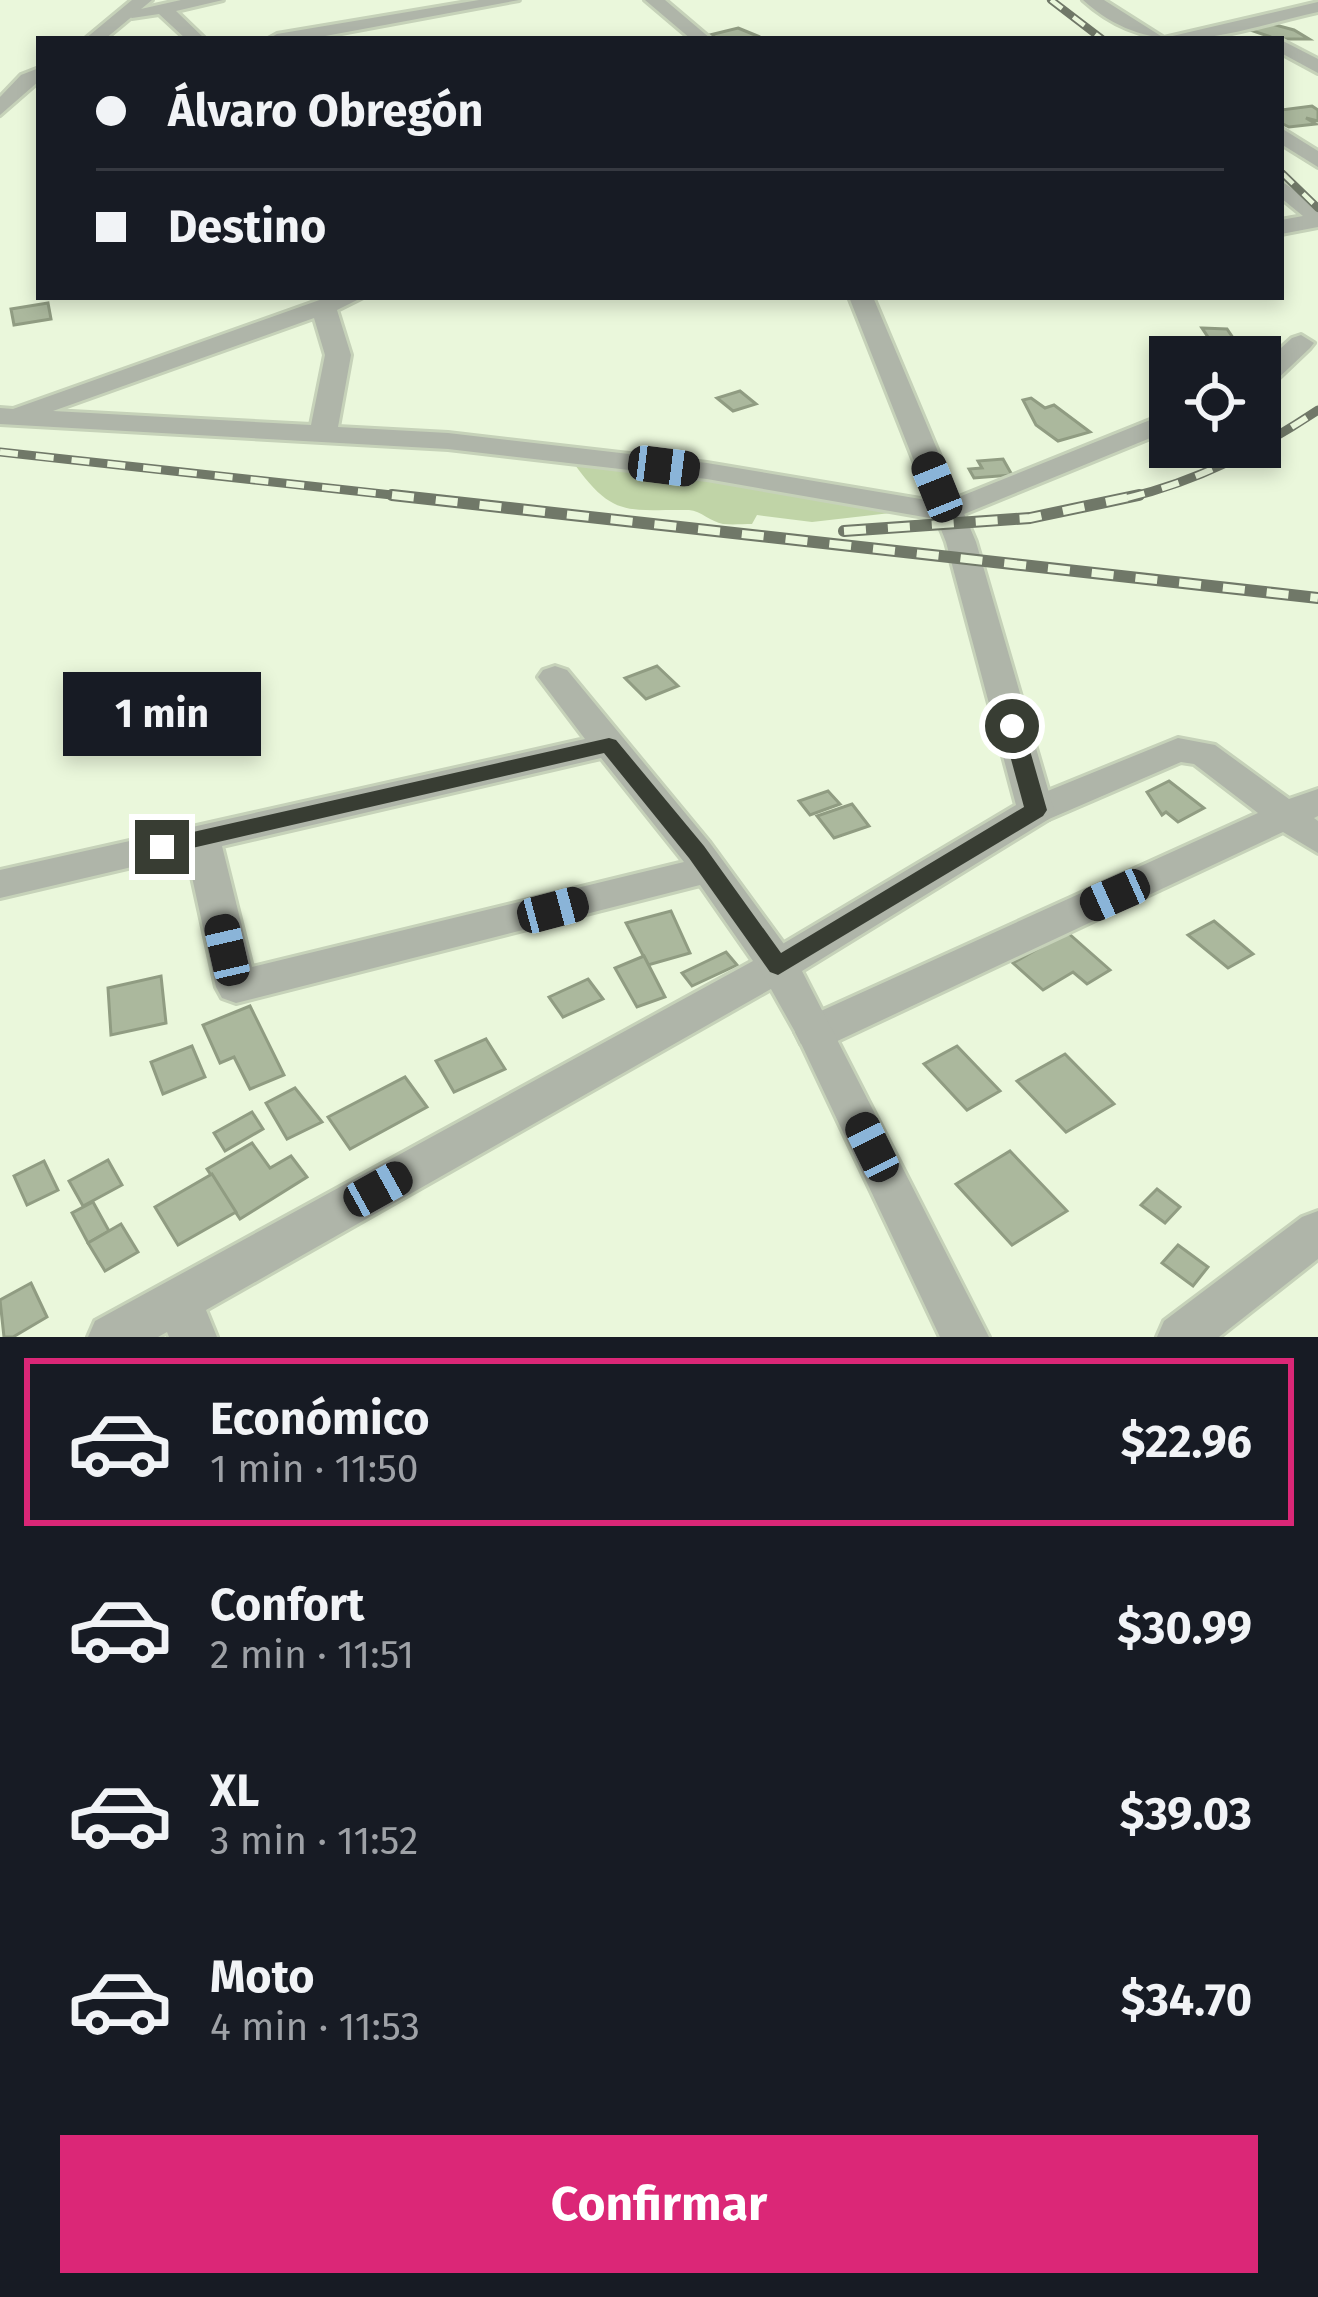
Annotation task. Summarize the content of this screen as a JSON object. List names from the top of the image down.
{
  "page": {
    "banner": ["Álvaro Obregón", "Destino"],
    "bubble": "1 min",
    "list": [
      {
        "name": "Económico",
        "note": "1 min · 11:50",
        "value": "$22.96"
      },
      {
        "name": "Confort",
        "note": "2 min · 11:51",
        "value": "$30.99"
      },
      {
        "name": "XL",
        "note": "3 min · 11:52",
        "value": "$39.03"
      },
      {
        "name": "Moto",
        "note": "4 min · 11:53",
        "value": "$34.70"
      }
    ],
    "buttons": "Confirmar"
  }
}
